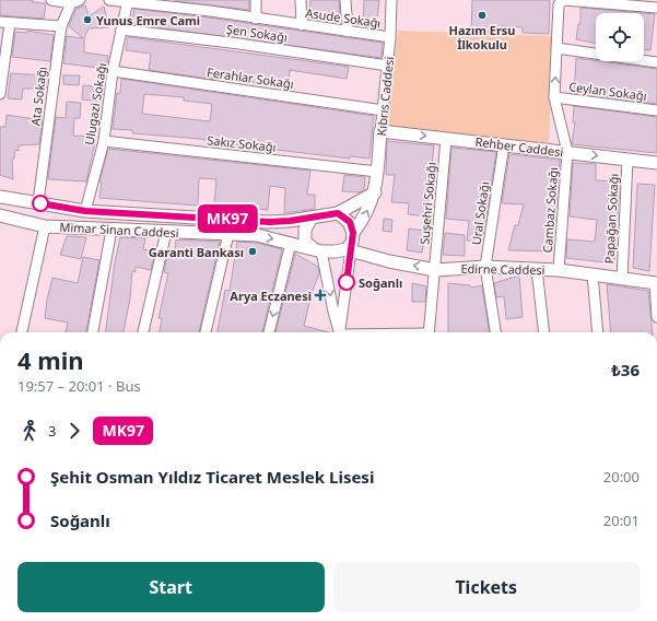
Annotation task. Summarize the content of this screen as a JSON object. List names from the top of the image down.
{
  "streets": {
    "main road": [
      "Kıbrıs Caddesi",
      "Rehber Caddesi",
      "Mimar Sinan Caddesi",
      "Edirne Caddesi"
    ],
    "street": [
      "Asude Sokağı",
      "Şen Sokağı",
      "Ferahlar Sokağı",
      "Ceylan Sokağı",
      "Ata Sokağı",
      "Ulugazi Sokağı",
      "Sakız Sokağı",
      "Suşehri Sokağı",
      "Cambaz Sokağı",
      "Ural Sokağı",
      "Papağan Sokağı"
    ]
  },
  "crossings": [
    ["Asude Sokağı", "Kıbrıs Caddesi"],
    ["Asude Sokağı", "Ulugazi Sokağı"],
    ["Şen Sokağı", "Kıbrıs Caddesi"],
    ["Şen Sokağı", "Ulugazi Sokağı"],
    ["Ferahlar Sokağı", "Kıbrıs Caddesi"],
    ["Ferahlar Sokağı", "Ulugazi Sokağı"],
    ["Ceylan Sokağı", "Cambaz Sokağı"],
    ["Ata Sokağı", "Mimar Sinan Caddesi"],
    ["Kıbrıs Caddesi", "Sakız Sokağı"],
    ["Kıbrıs Caddesi", "Rehber Caddesi"],
    ["Kıbrıs Caddesi", "Mimar Sinan Caddesi"],
    ["Kıbrıs Caddesi", "Edirne Caddesi"],
    ["Ulugazi Sokağı", "Sakız Sokağı"],
    ["Ulugazi Sokağı", "Mimar Sinan Caddesi"],
    ["Rehber Caddesi", "Suşehri Sokağı"],
    ["Rehber Caddesi", "Cambaz Sokağı"],
    ["Rehber Caddesi", "Ural Sokağı"],
    ["Rehber Caddesi", "Papağan Sokağı"],
    ["Suşehri Sokağı", "Edirne Caddesi"],
    ["Cambaz Sokağı", "Edirne Caddesi"],
    ["Ural Sokağı", "Edirne Caddesi"],
    ["Papağan Sokağı", "Edirne Caddesi"],
    ["Mimar Sinan Caddesi", "Edirne Caddesi"]
  ],
  "one_way": ["Rehber Caddesi"],
  "places": {
    "other": [
      "Hazım Ersu İlkokulu",
      "Yunus Emre Cami",
      "Garanti Bankası",
      "Soğanlı"
    ],
    "health": ["Arya Eczanesi"]
  },
  "lines": ["bus line MK97"],
  "page": {
    "on_map": "MK97",
    "heading": ["4 min", "19:57 – 20:01 · Bus", "₺36"],
    "legs": ["3", "MK97"],
    "list": [
      {
        "name": "Şehit Osman Yıldız Ticaret Meslek Lisesi",
        "value": "20:00"
      },
      {
        "name": "Soğanlı",
        "value": "20:01"
      }
    ],
    "buttons": ["Start", "Tickets"]
  }
}
